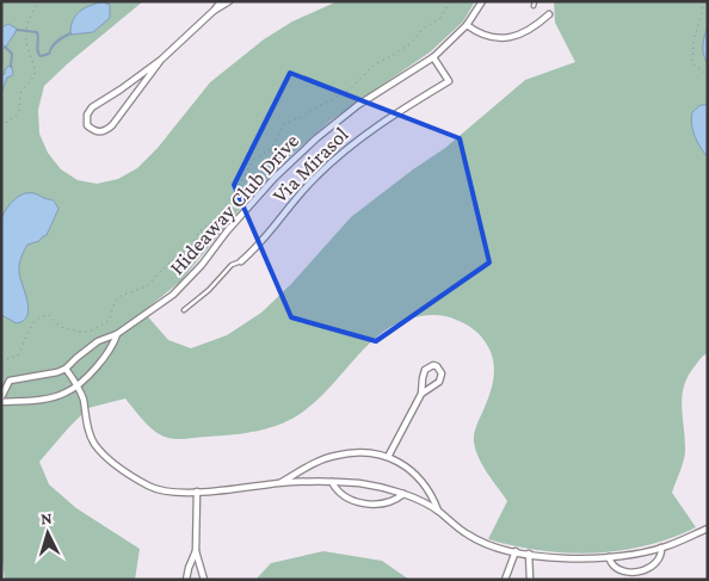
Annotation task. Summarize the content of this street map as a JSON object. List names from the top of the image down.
{
  "streets": {
    "street": ["Via Mirasol", "Hideaway Club Drive"]
  },
  "crossings": [
    ["Via Mirasol", "Hideaway Club Drive"]
  ],
  "north": "top"
}
